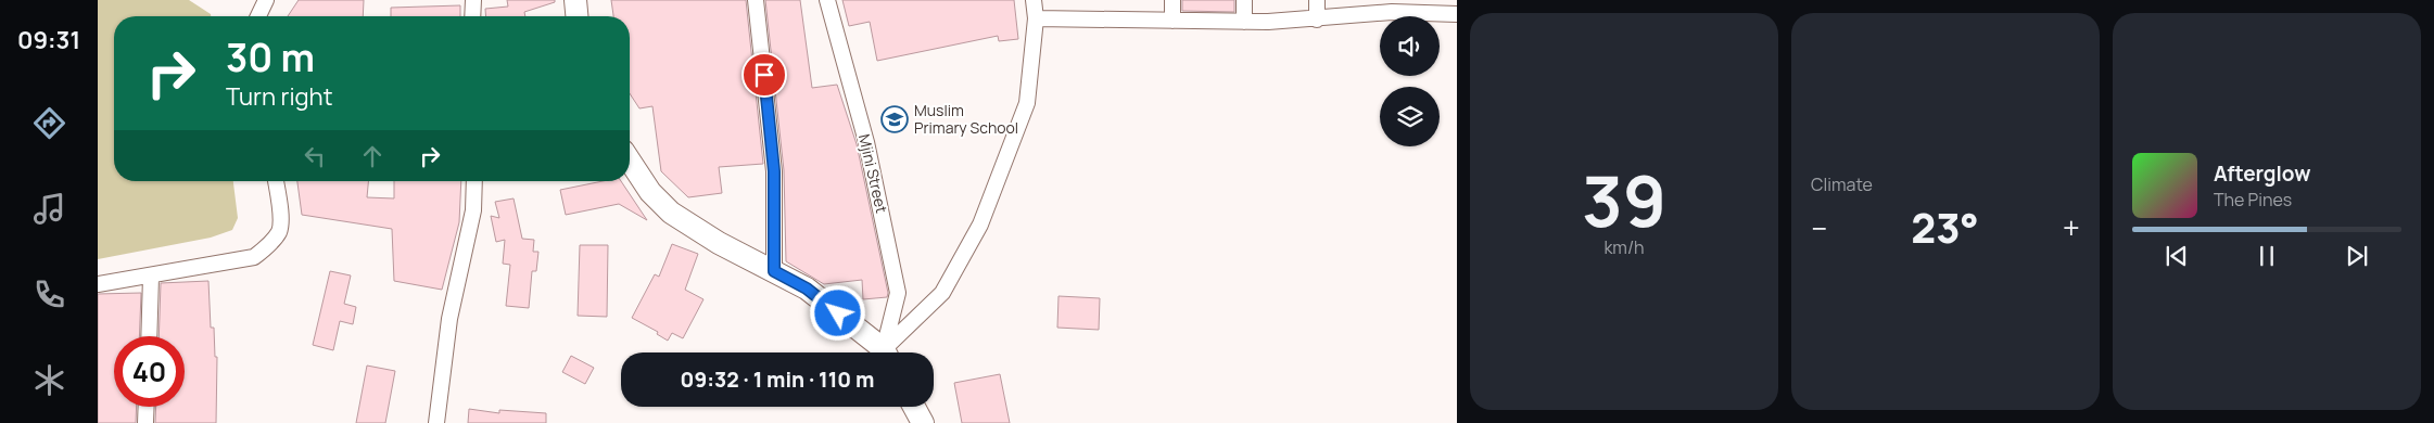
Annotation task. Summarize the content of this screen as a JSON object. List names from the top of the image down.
{
  "streets": {
    "street": ["Mjini Street"]
  },
  "places": {
    "school or university": ["Muslim Primary School"]
  },
  "page": {
    "tabs": "09:31",
    "tile": [
      ["39", "km/h"],
      "Climate"
    ],
    "turn": ["30 m", "Turn right"],
    "song": ["Afterglow", "The Pines"],
    "heat": ["−", "23°", "+"],
    "limit": "40",
    "trip": "09:32 · 1 min · 110 m"
  }
}
